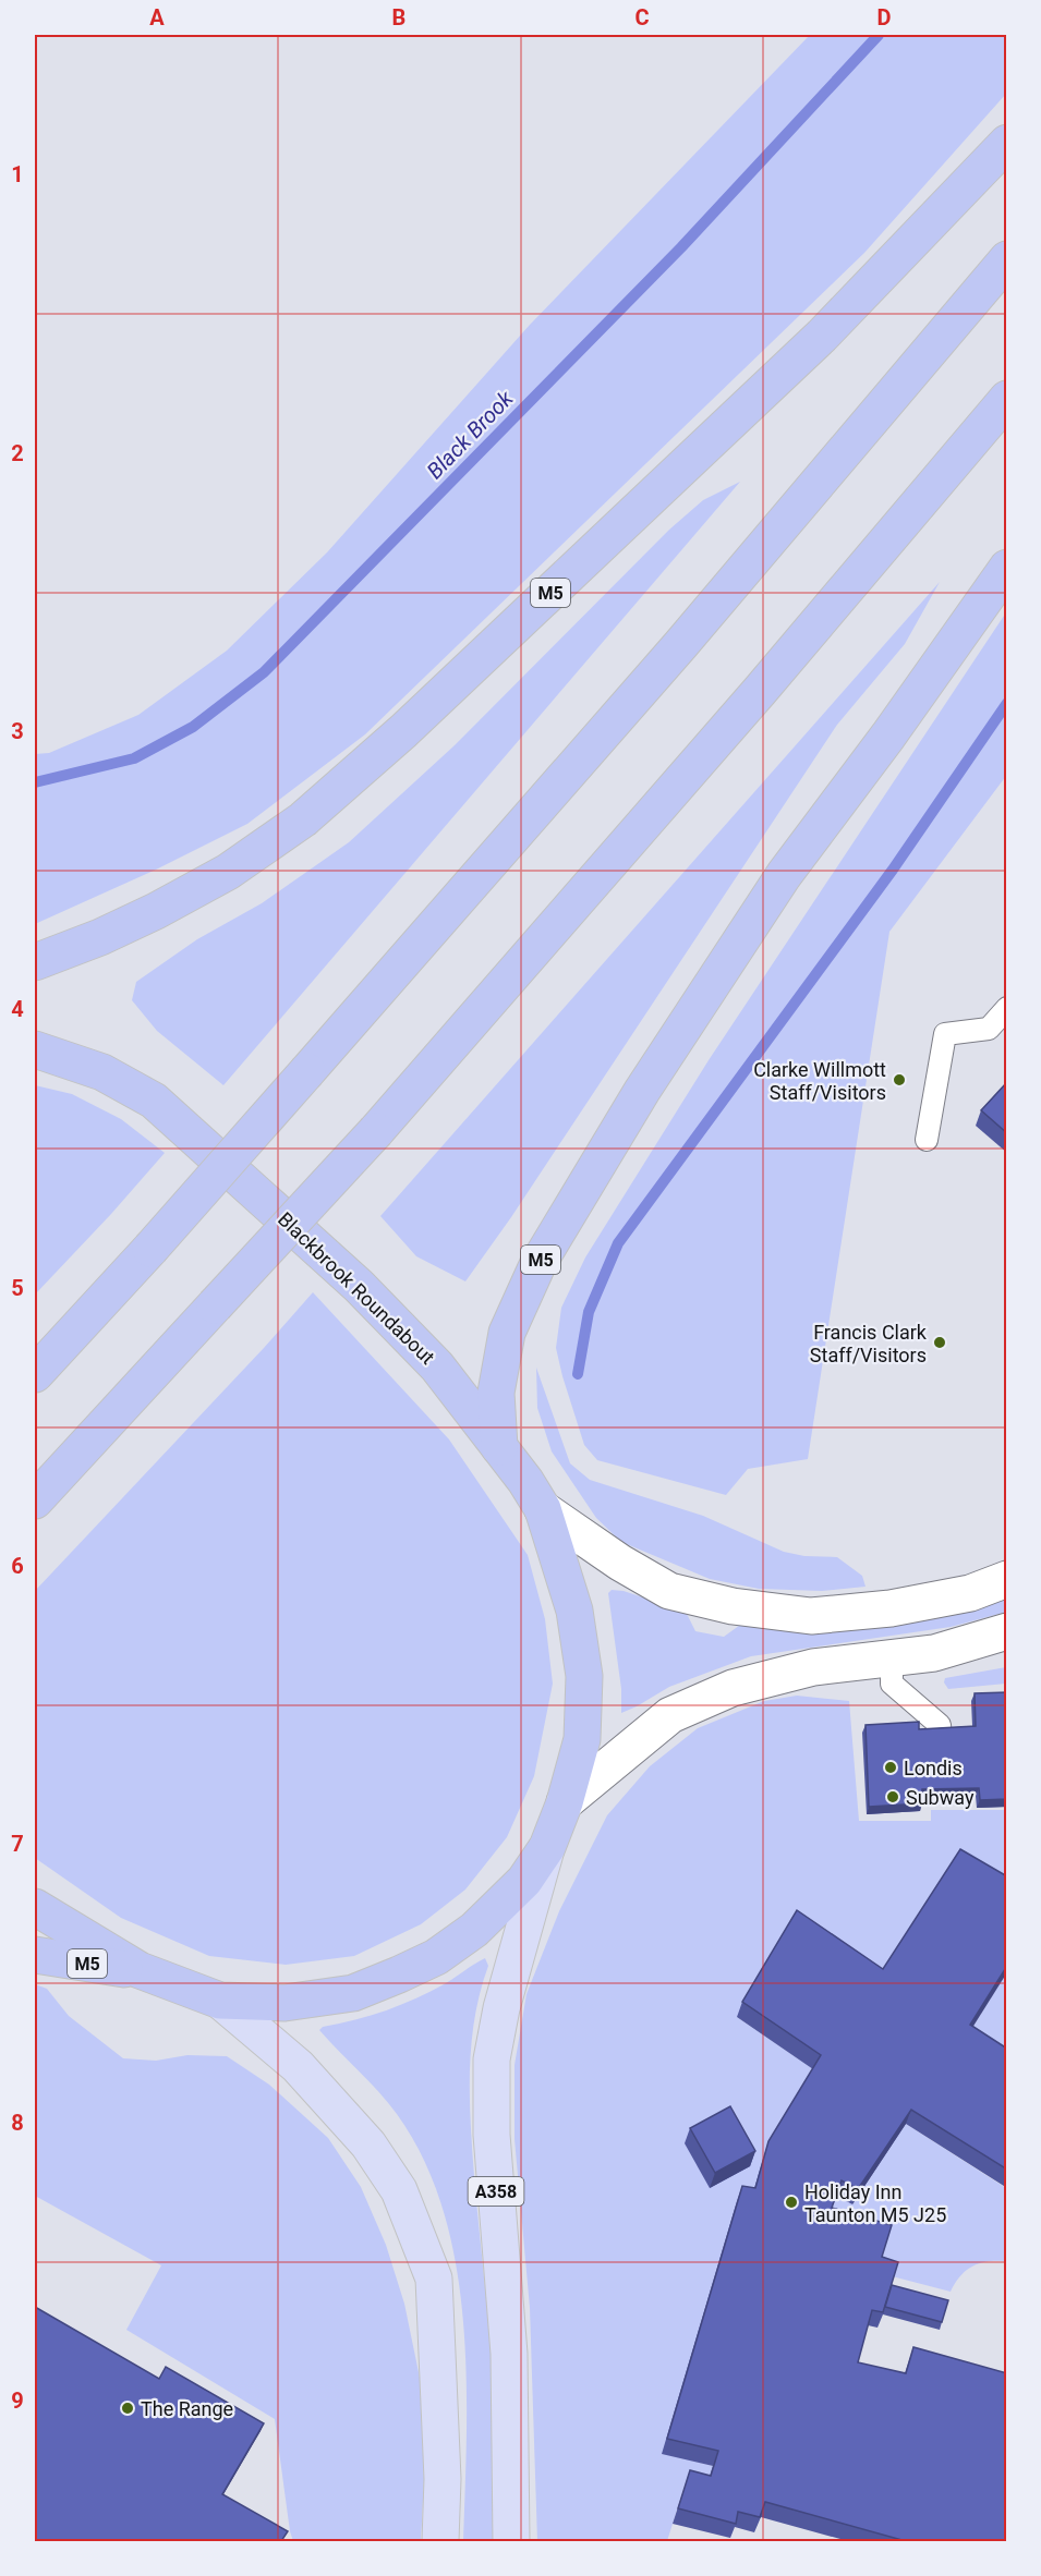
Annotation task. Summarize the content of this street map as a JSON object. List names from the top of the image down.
{
  "streets": {
    "highway": ["M5", "Blackbrook Roundabout"],
    "main road": ["A358"]
  },
  "crossings": [
    ["M5", "Blackbrook Roundabout"],
    ["Blackbrook Roundabout", "A358"]
  ],
  "water": ["Black Brook"],
  "places": [
    "Clarke Willmott Staff/Visitors",
    "Francis Clark Staff/Visitors",
    "Londis",
    "Subway",
    "Holiday Inn Taunton M5 J25",
    "The Range"
  ],
  "grid": {
    "columns": [
      "A",
      "B",
      "C",
      "D"
    ],
    "rows": [
      "1",
      "2",
      "3",
      "4",
      "5",
      "6",
      "7",
      "8",
      "9"
    ]
  }
}
